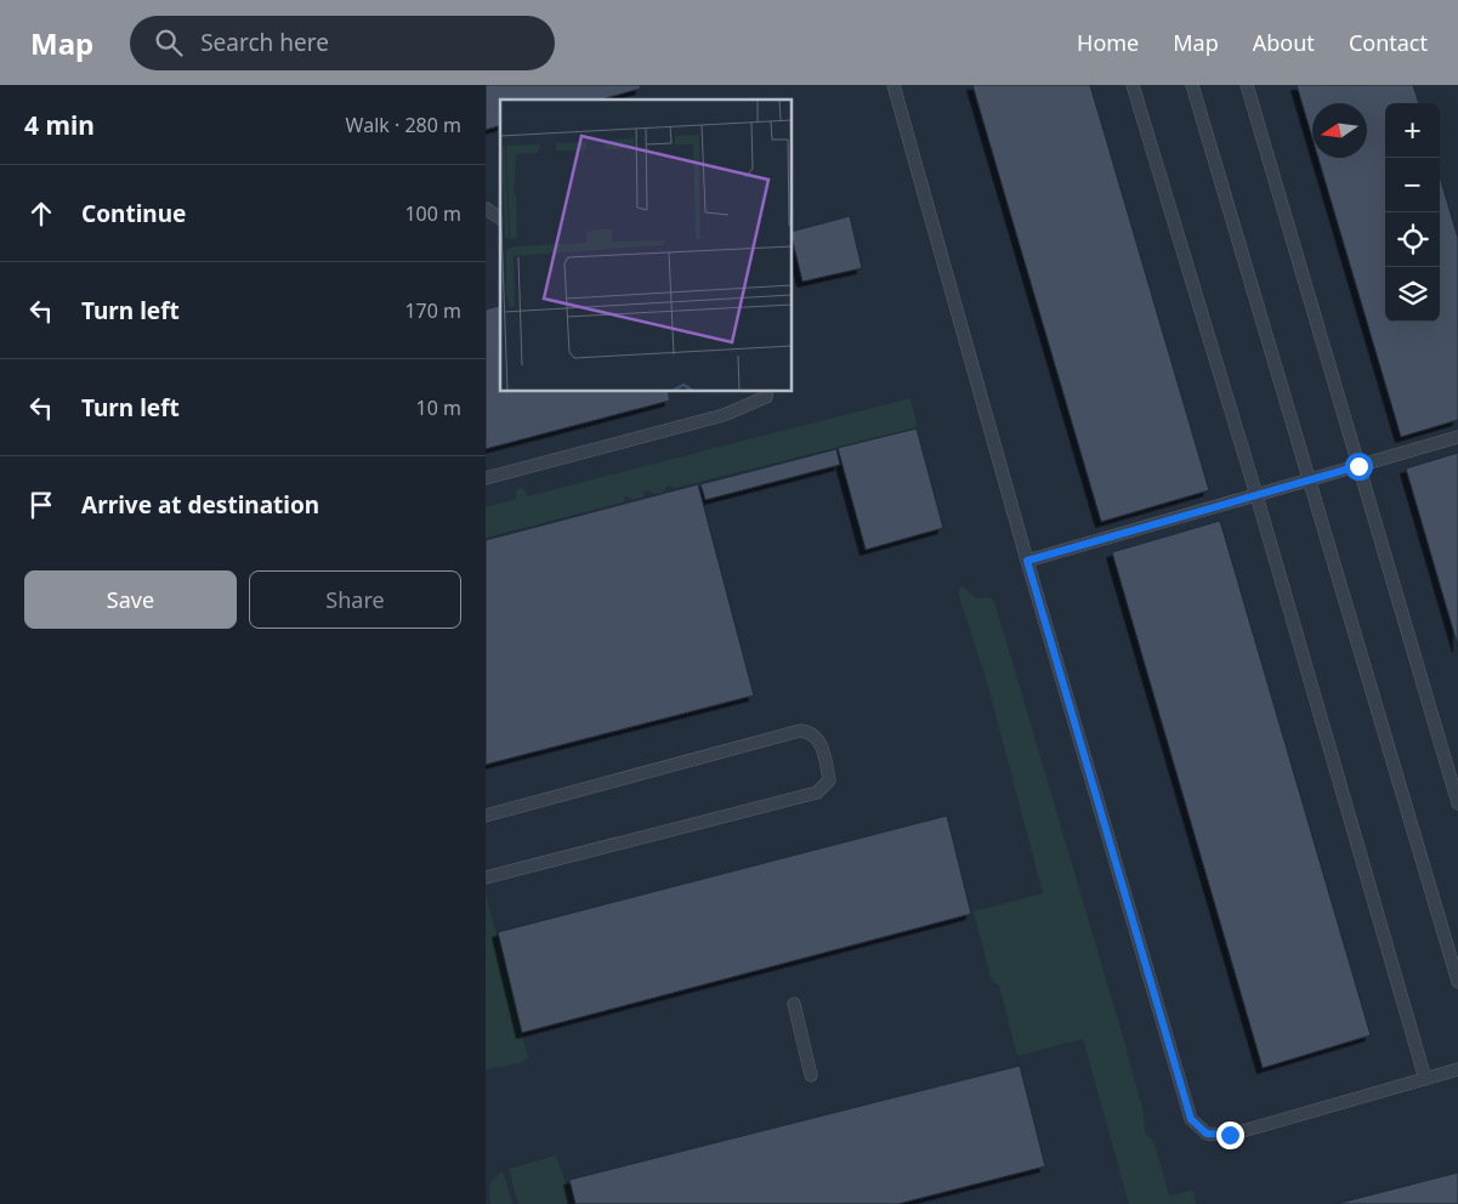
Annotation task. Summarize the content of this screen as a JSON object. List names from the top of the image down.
{
  "north": "left",
  "page": {
    "header": "Map",
    "search": "Search here",
    "nav": [
      "Home",
      "Map",
      "About",
      "Contact"
    ],
    "heading": ["4 min", "Walk · 280 m"],
    "map_buttons": ["+", "−"],
    "list": [
      ["Continue", "100 m"],
      ["Turn left", "170 m"],
      ["Turn left", "10 m"],
      "Arrive at destination"
    ],
    "buttons": ["Save", "Share"]
  }
}
